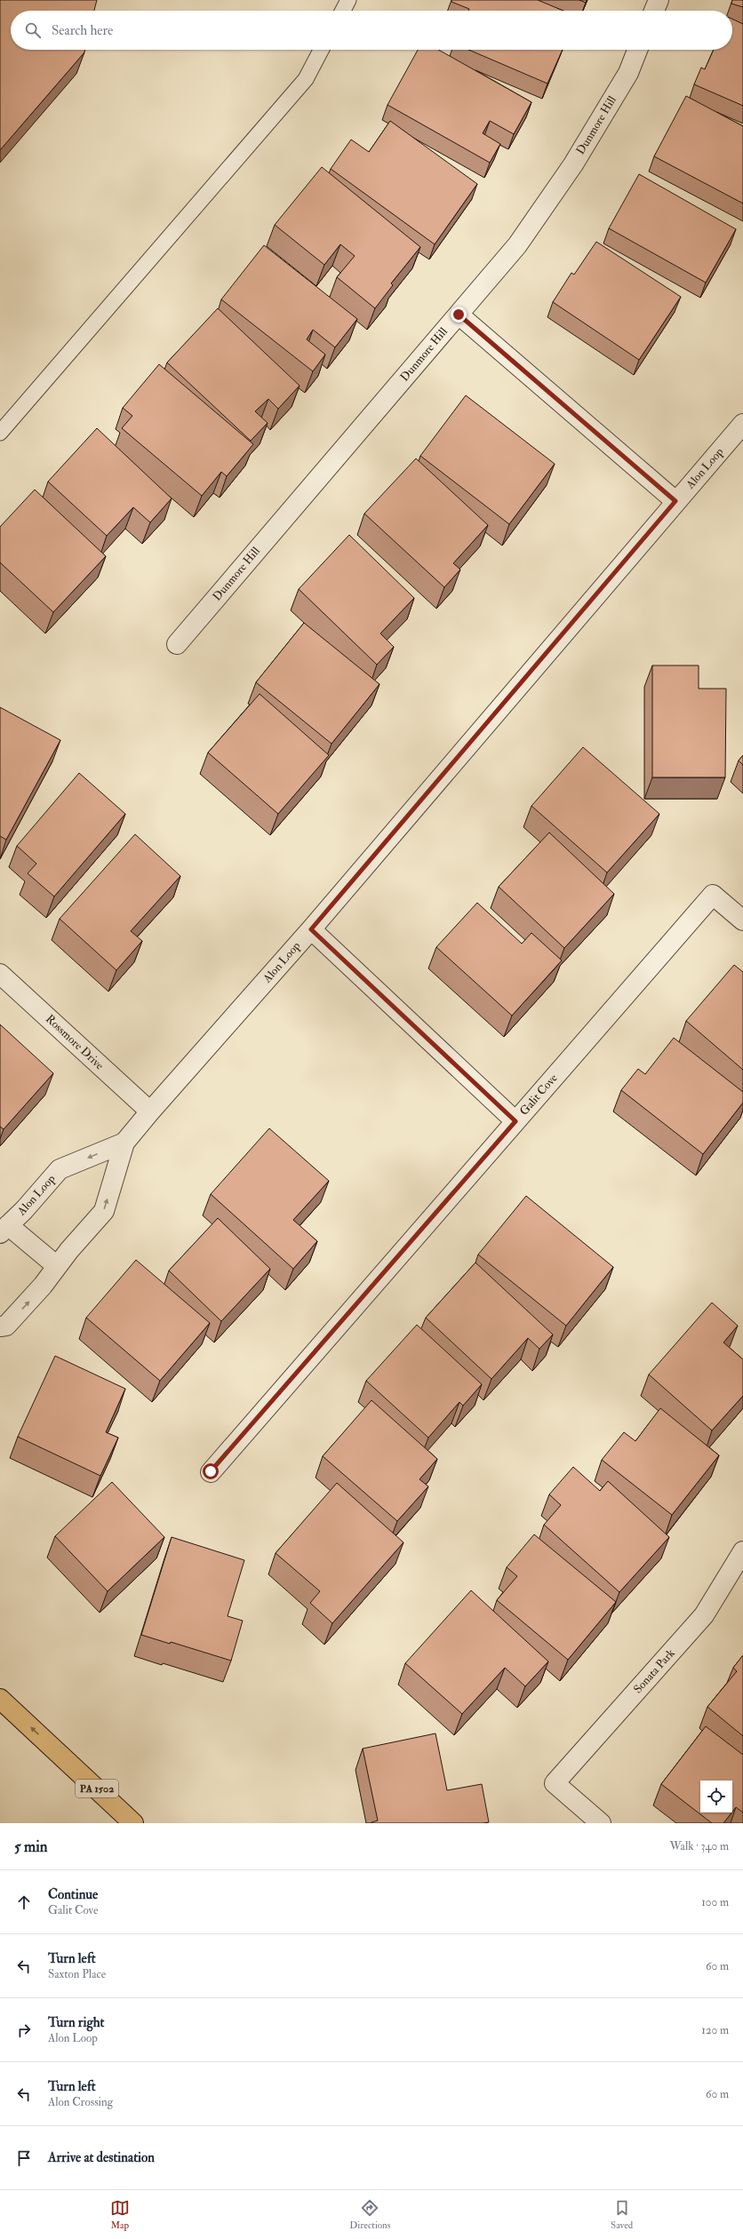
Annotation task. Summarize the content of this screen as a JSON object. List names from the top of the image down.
{
  "streets": {
    "main road": ["PA 1502"],
    "street": [
      "Dunmore Hill",
      "Alon Loop",
      "Rossmore Drive",
      "Galit Cove",
      "Sonata Park"
    ]
  },
  "crossings": [
    ["Alon Loop", "Rossmore Drive"]
  ],
  "page": {
    "search": "Search here",
    "heading": ["5 min", "Walk · 340 m"],
    "list": [
      ["Continue", "Galit Cove", "100 m"],
      ["Turn left", "Saxton Place", "60 m"],
      ["Turn right", "Alon Loop", "120 m"],
      ["Turn left", "Alon Crossing", "60 m"],
      "Arrive at destination"
    ],
    "nav": ["Map", "Directions", "Saved"]
  }
}
